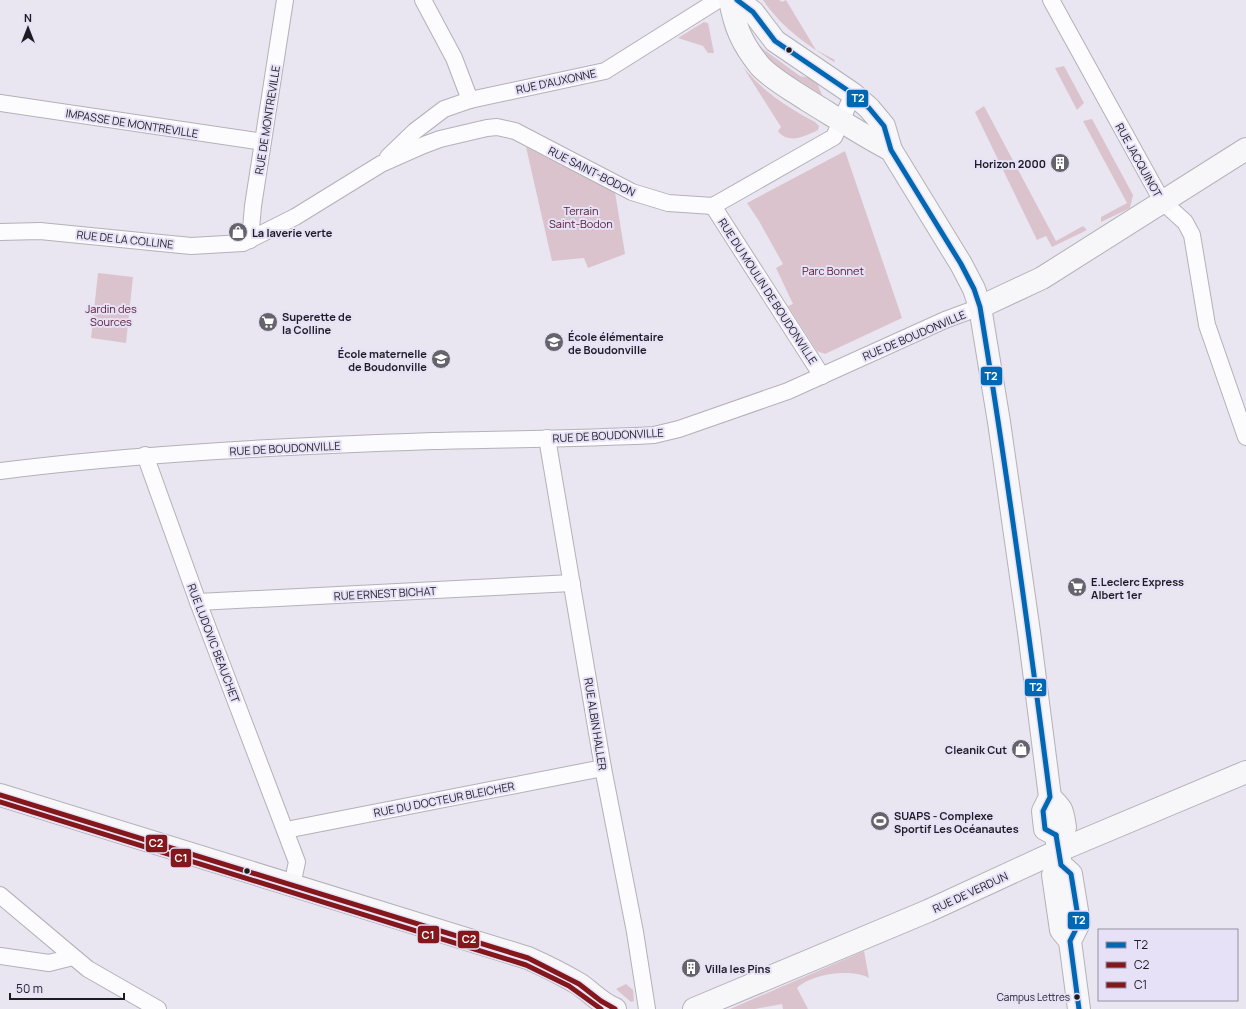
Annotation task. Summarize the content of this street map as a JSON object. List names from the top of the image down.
{
  "streets": {
    "main road": ["RUE DE BOUDONVILLE", "RUE DE VERDUN"],
    "street": [
      "RUE D'AUXONNE",
      "RUE DE MONTREVILLE",
      "IMPASSE DE MONTREVILLE",
      "RUE JACQUINOT",
      "RUE SAINT-BODON",
      "RUE DE LA COLLINE",
      "RUE DU MOULIN DE BOUDONVILLE",
      "RUE ERNEST BICHAT",
      "RUE LUDOVIC BEAUCHET",
      "RUE ALBIN HALLER",
      "RUE DU DOCTEUR BLEICHER"
    ]
  },
  "crossings": [
    ["RUE D'AUXONNE", "RUE SAINT-BODON"],
    ["RUE DE MONTREVILLE", "IMPASSE DE MONTREVILLE"],
    ["RUE DE MONTREVILLE", "RUE SAINT-BODON"],
    ["RUE DE MONTREVILLE", "RUE DE LA COLLINE"],
    ["RUE JACQUINOT", "RUE DE BOUDONVILLE"],
    ["RUE SAINT-BODON", "RUE DE LA COLLINE"],
    ["RUE SAINT-BODON", "RUE DU MOULIN DE BOUDONVILLE"],
    ["RUE DU MOULIN DE BOUDONVILLE", "RUE DE BOUDONVILLE"],
    ["RUE DE BOUDONVILLE", "RUE LUDOVIC BEAUCHET"],
    ["RUE DE BOUDONVILLE", "RUE ALBIN HALLER"],
    ["RUE ERNEST BICHAT", "RUE LUDOVIC BEAUCHET"],
    ["RUE ERNEST BICHAT", "RUE ALBIN HALLER"],
    ["RUE LUDOVIC BEAUCHET", "RUE DU DOCTEUR BLEICHER"],
    ["RUE ALBIN HALLER", "RUE DU DOCTEUR BLEICHER"]
  ],
  "parks": ["Terrain Saint-Bodon", "Parc Bonnet", "Jardin des Sources"],
  "places": {
    "building": ["Horizon 2000", "Villa les Pins"],
    "shop": ["La laverie verte", "Cleanik Cut"],
    "supermarket": ["Superette de la Colline", "E.Leclerc Express Albert 1er"],
    "school or university": ["École élémentaire de Boudonville", "École maternelle de Boudonville"],
    "sports": ["SUAPS - Complexe Sportif Les Océanautes"],
    "other": ["Campus Lettres"]
  },
  "lines": ["transit line T2", "transit line C2", "transit line C1"],
  "legend": ["T2", "C2", "C1"],
  "scale_bar": "50 m",
  "north": "top"
}
